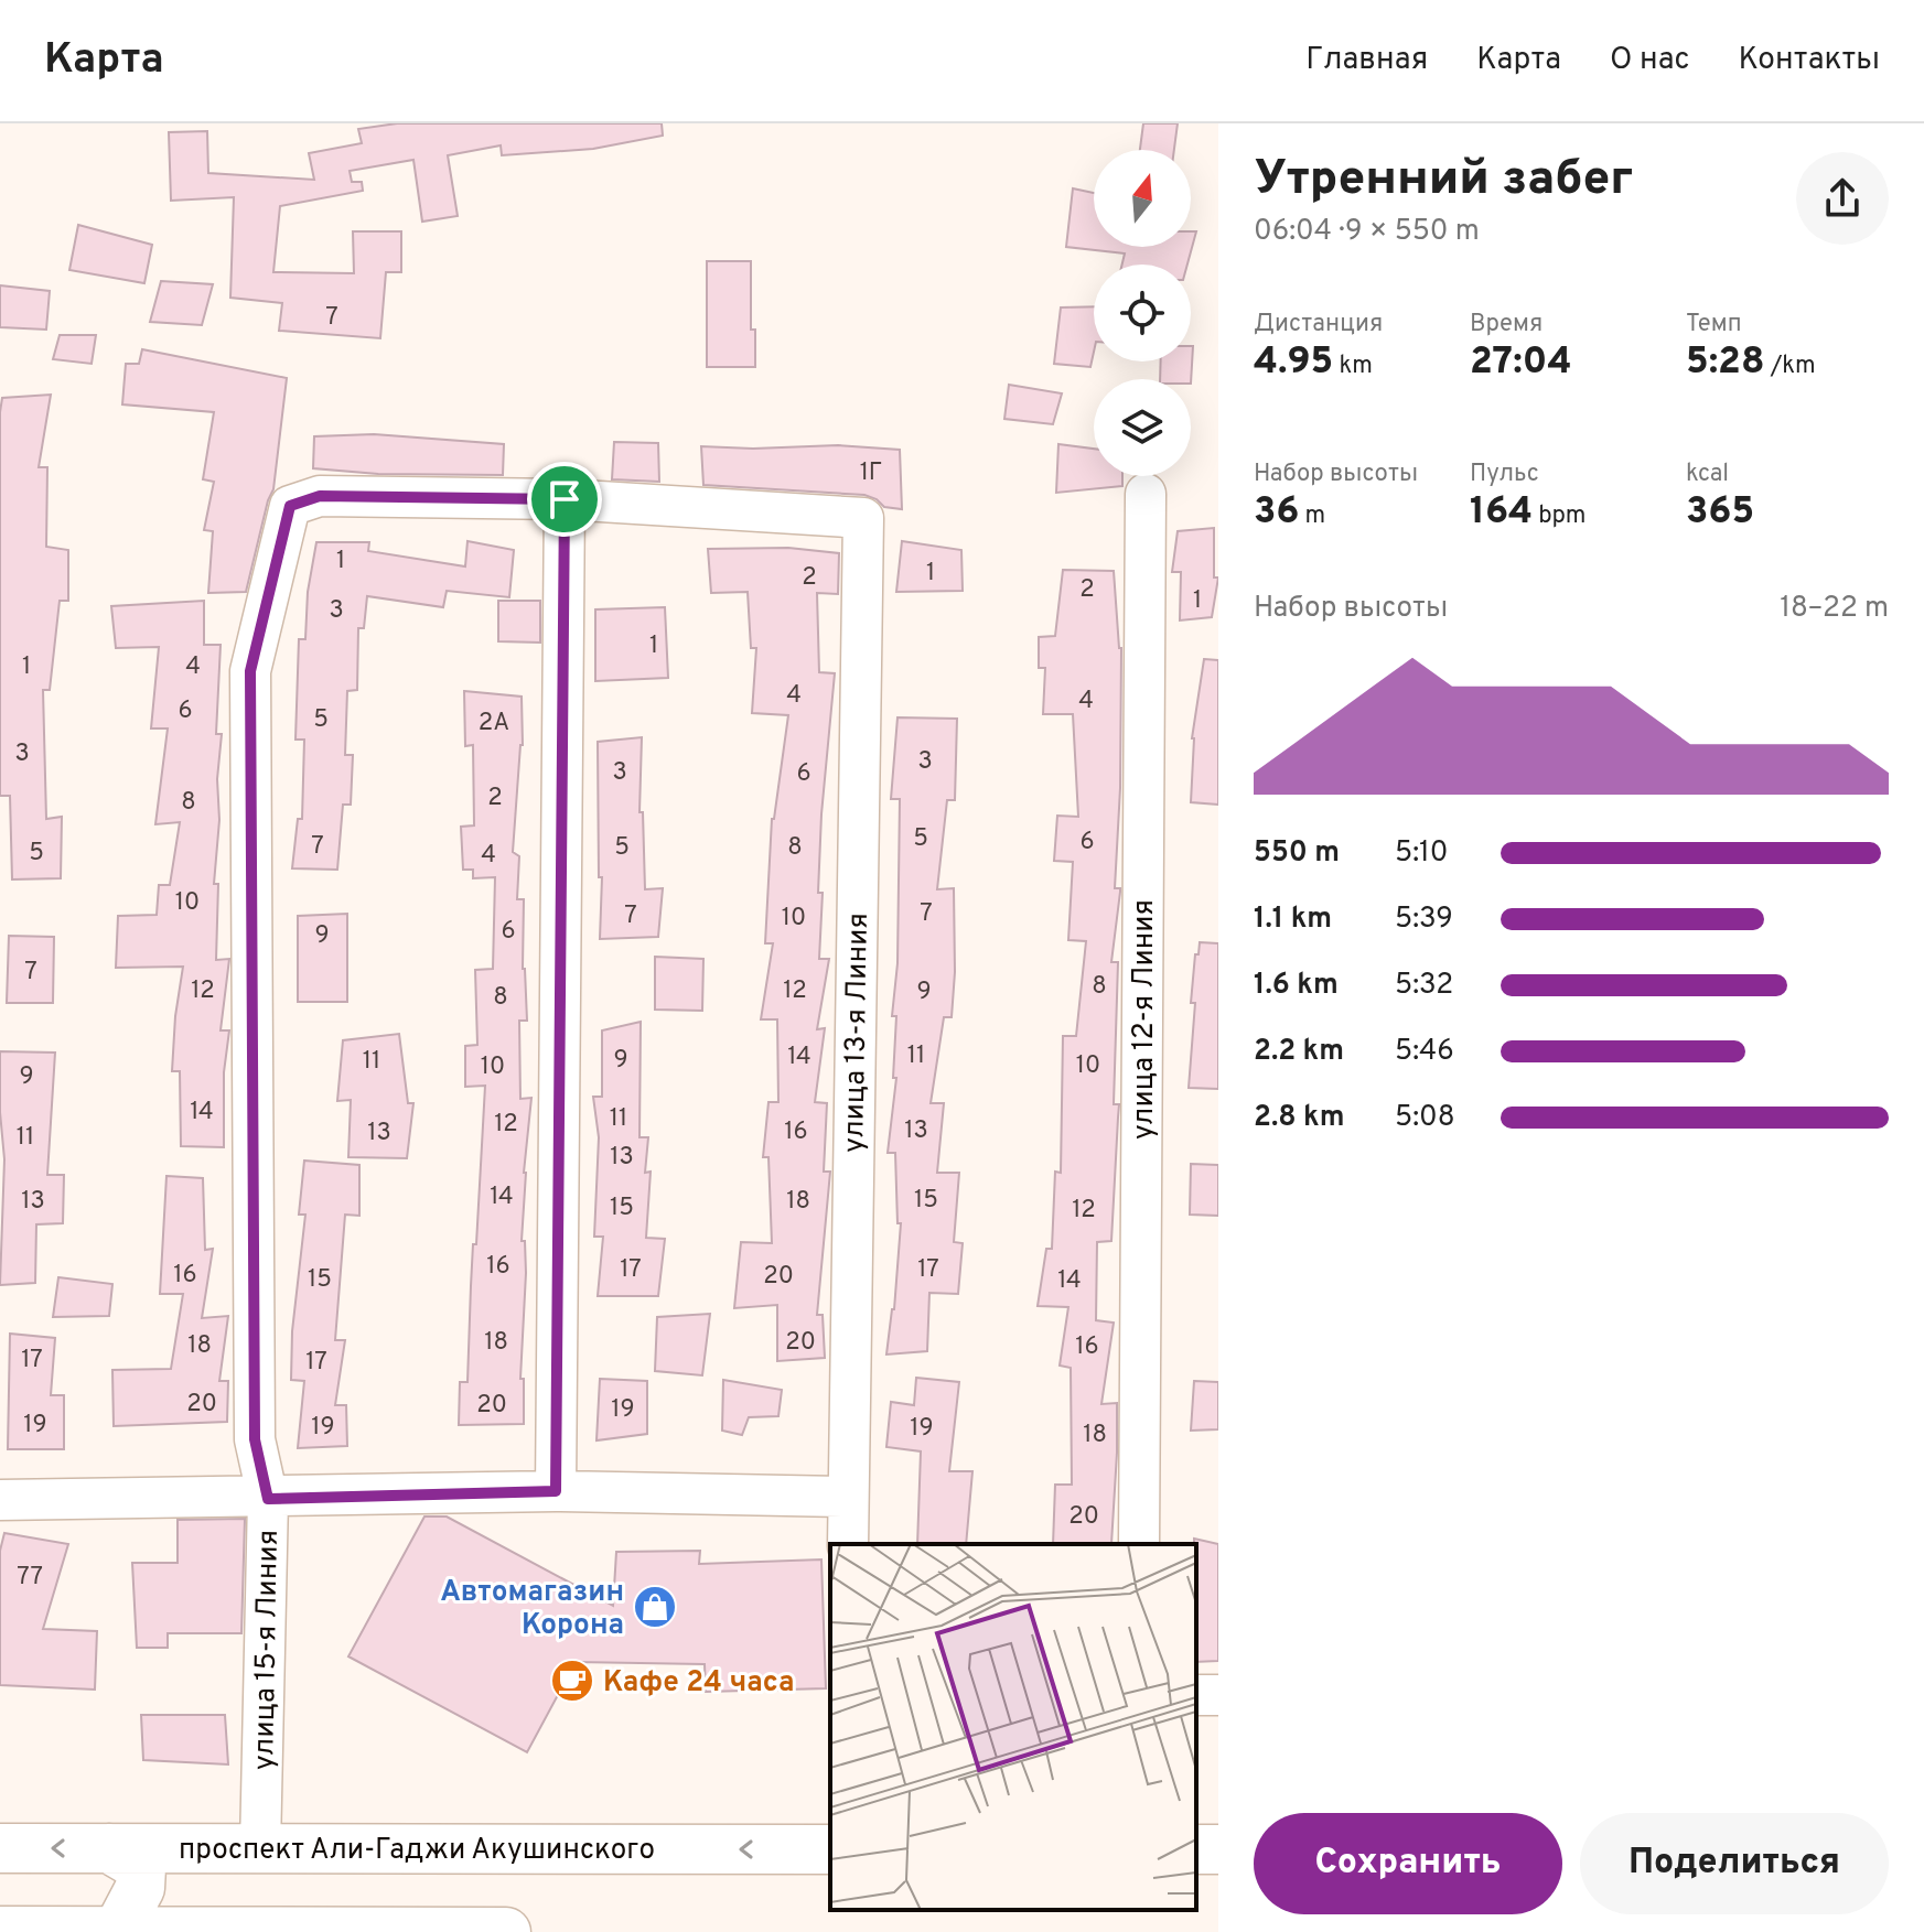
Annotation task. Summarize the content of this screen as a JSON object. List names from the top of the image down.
{
  "streets": {
    "main road": ["проспект Али-Гаджи Акушинского"],
    "street": ["улица 12-я Линия", "улица 13-я Линия", "улица 15-я Линия"]
  },
  "crossings": [
    ["улица 13-я Линия", "улица 15-я Линия"],
    ["улица 15-я Линия", "проспект Али-Гаджи Акушинского"]
  ],
  "places": {
    "shop": ["Автомагазин Корона"],
    "cafe": ["Кафе 24 часа"]
  },
  "house_numbers": [
    "7",
    "1Г",
    "1",
    "1",
    "2",
    "2",
    "1",
    "3",
    "1",
    "1",
    "4",
    "4",
    "4",
    "6",
    "5",
    "2А",
    "3",
    "3",
    "3",
    "6",
    "2",
    "8",
    "5",
    "6",
    "7",
    "5",
    "8",
    "5",
    "4",
    "10",
    "7",
    "7",
    "10",
    "6",
    "9",
    "7",
    "8",
    "12",
    "12",
    "9",
    "8",
    "11",
    "14",
    "9",
    "11",
    "10",
    "10",
    "9",
    "14",
    "11",
    "12",
    "13",
    "16",
    "13",
    "11",
    "13",
    "14",
    "15",
    "13",
    "18",
    "15",
    "12",
    "16",
    "17",
    "17",
    "16",
    "20",
    "15",
    "14",
    "18",
    "20",
    "18",
    "16",
    "17",
    "17",
    "20",
    "20",
    "19",
    "19",
    "19",
    "19",
    "18",
    "20",
    "77"
  ],
  "north": "top",
  "page": {
    "header": "Карта",
    "nav": [
      "Главная",
      "Карта",
      "О нас",
      "Контакты"
    ],
    "heading": ["Утренний забег", "06:04 · 9 × 550 m"],
    "stats": [
      ["Дистанция", "4.95 km"],
      ["Время", "27:04"],
      ["Темп", "5:28 /km"],
      ["Набор высоты", "36 m"],
      ["Пульс", "164 bpm"],
      ["kcal", "365"]
    ],
    "chart": ["Набор высоты", "18–22 m"],
    "list": [
      {
        "name": "550 m",
        "note": "5:10"
      },
      {
        "name": "1.1 km",
        "note": "5:39"
      },
      {
        "name": "1.6 km",
        "note": "5:32"
      },
      {
        "name": "2.2 km",
        "note": "5:46"
      },
      {
        "name": "2.8 km",
        "note": "5:08"
      }
    ],
    "buttons": ["Сохранить", "Поделиться"]
  }
}
